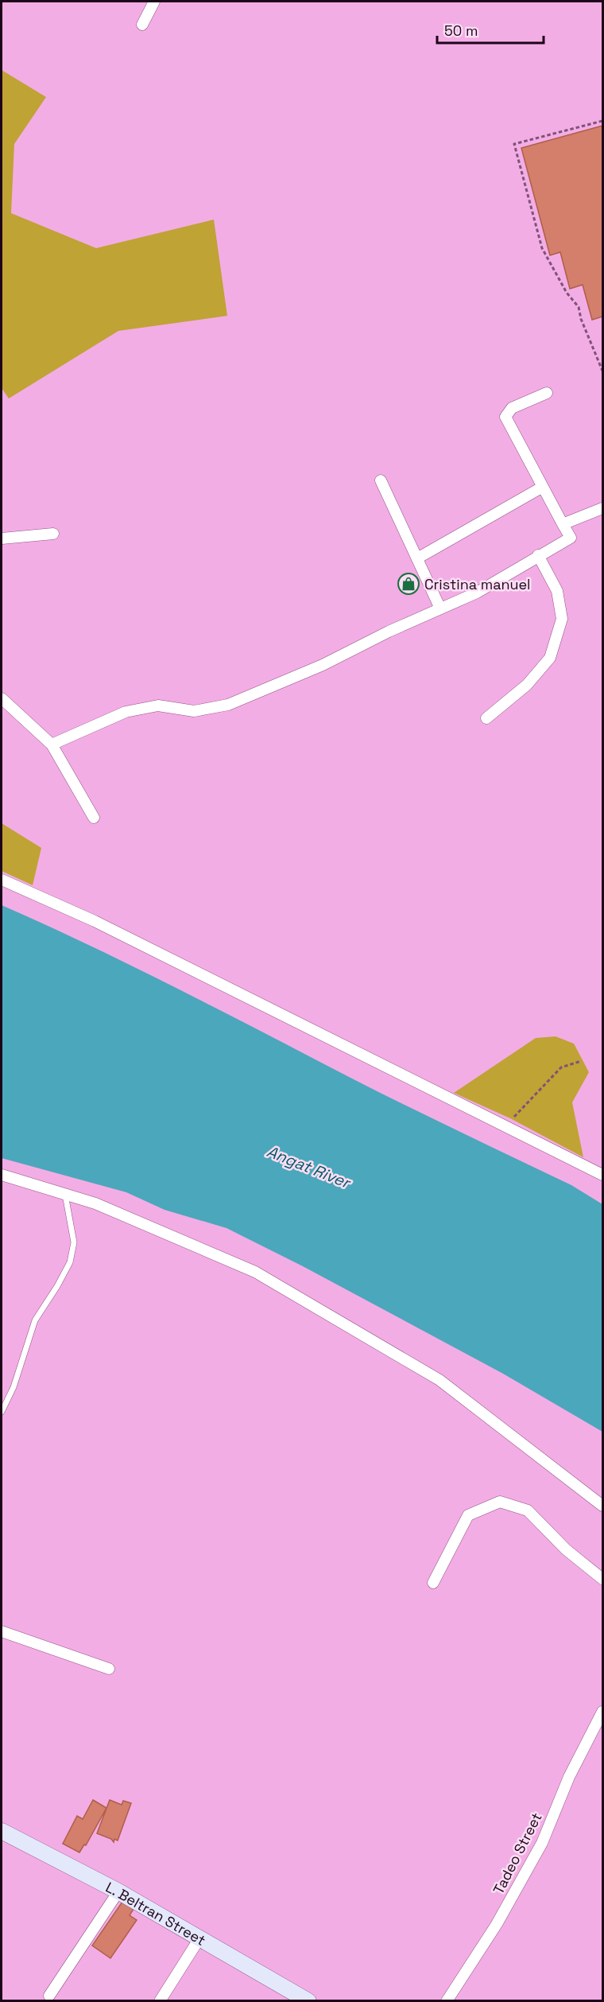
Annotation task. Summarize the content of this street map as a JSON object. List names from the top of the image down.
{
  "streets": {
    "street": ["Tadeo Street", "L. Beltran Street"]
  },
  "water": ["Angat River"],
  "places": {
    "shop": ["Cristina manuel"]
  },
  "scale_bar": "50 m"
}
